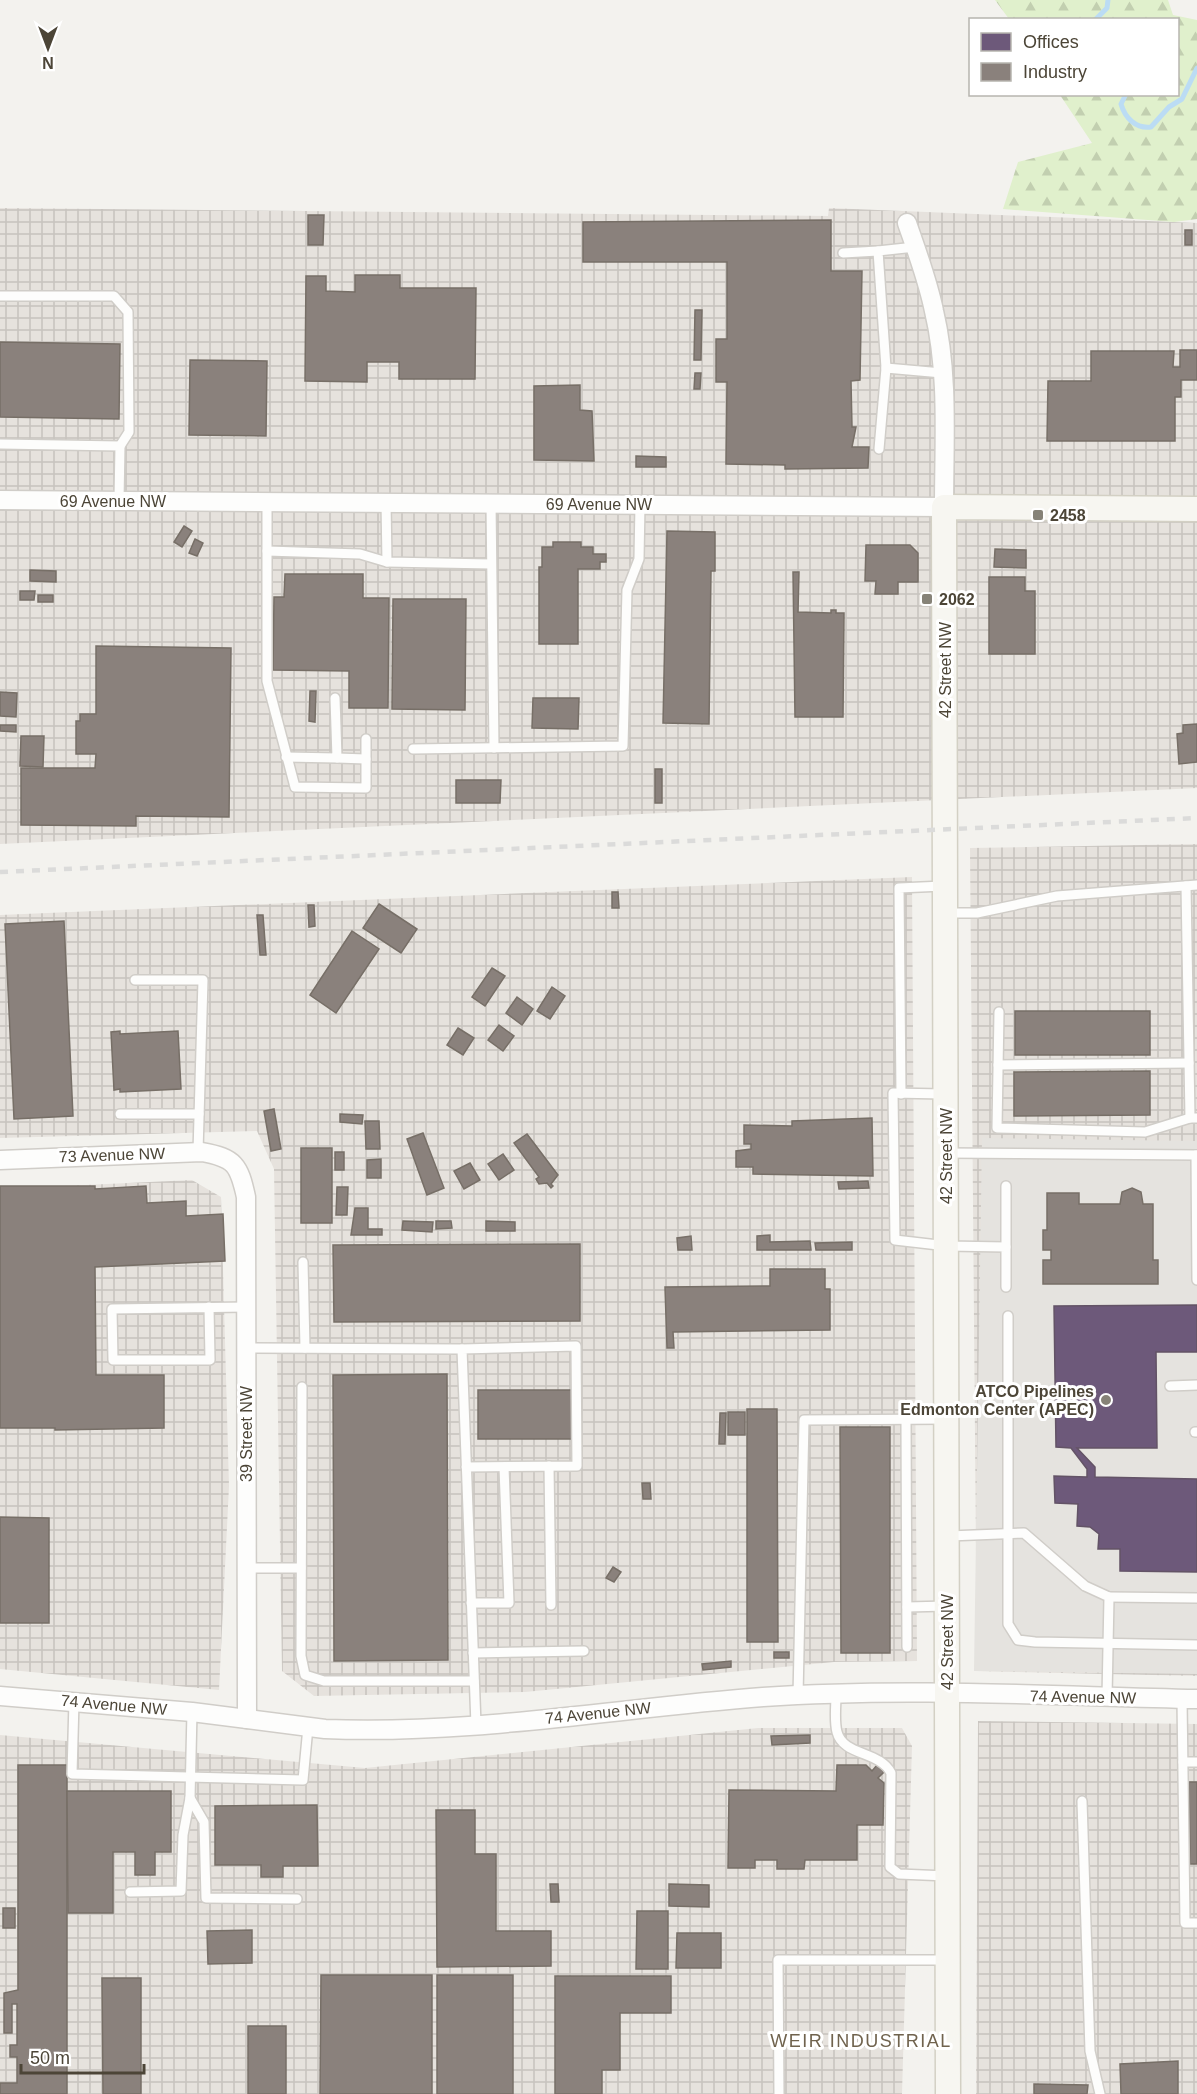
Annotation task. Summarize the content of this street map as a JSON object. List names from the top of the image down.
{
  "streets": {
    "street": [
      "69 Avenue NW",
      "42 Street NW",
      "73 Avenue NW",
      "39 Street NW",
      "74 Avenue NW"
    ]
  },
  "crossings": [
    ["69 Avenue NW", "42 Street NW"],
    ["42 Street NW", "74 Avenue NW"],
    ["73 Avenue NW", "39 Street NW"],
    ["39 Street NW", "74 Avenue NW"]
  ],
  "districts": ["WEIR INDUSTRIAL"],
  "places": {
    "transit": ["2458", "2062"],
    "other": ["ATCO Pipelines Edmonton Center (APEC)"]
  },
  "legend": ["Offices", "Industry"],
  "scale_bar": "50 m",
  "north": "bottom"
}
